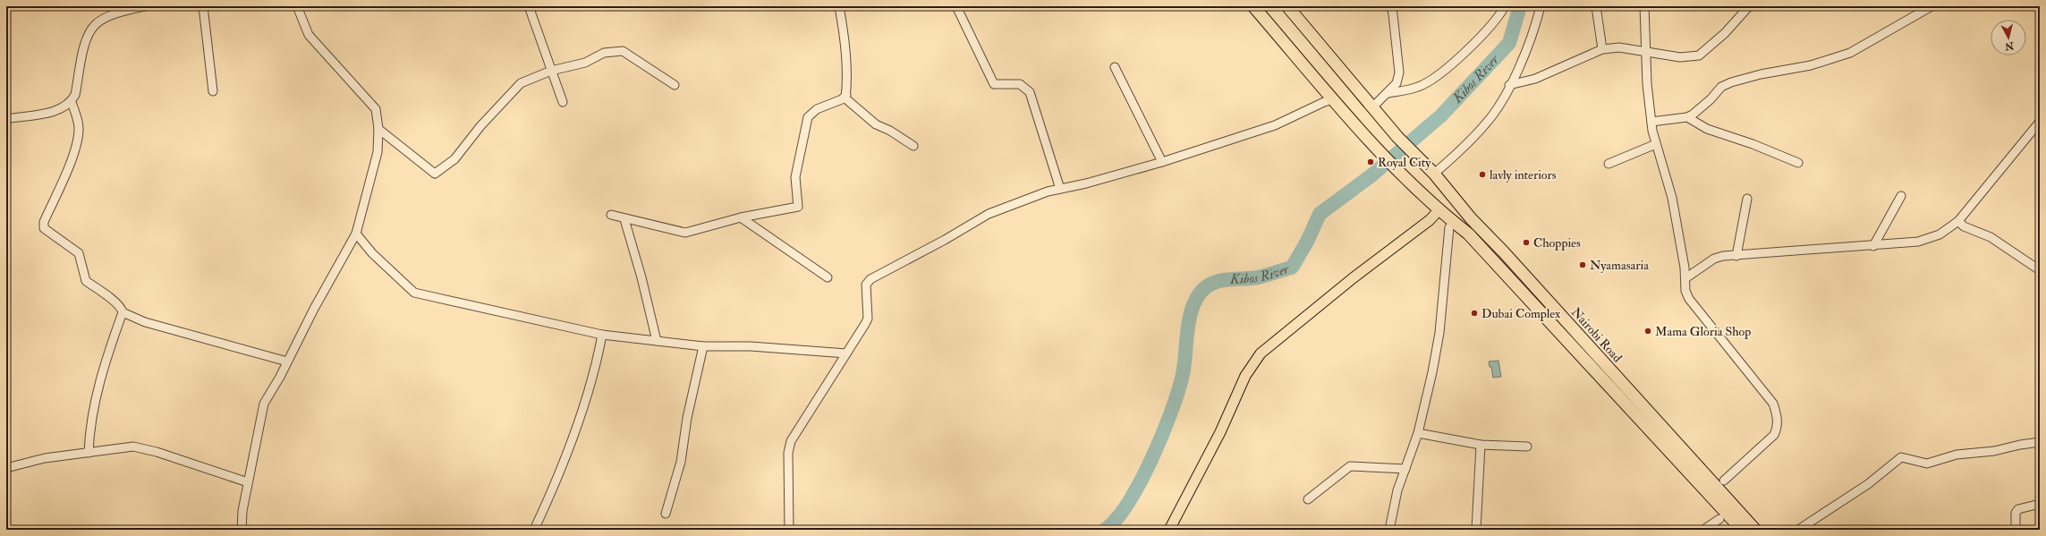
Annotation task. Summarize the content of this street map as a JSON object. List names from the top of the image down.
{
  "streets": {
    "highway": ["Nairobi Road"]
  },
  "water": ["Kibos River"],
  "places": [
    "Royal City",
    "lavly interiors",
    "Choppies",
    "Nyamasaria",
    "Dubai Complex",
    "Mama Gloria Shop"
  ],
  "north": "bottom"
}
